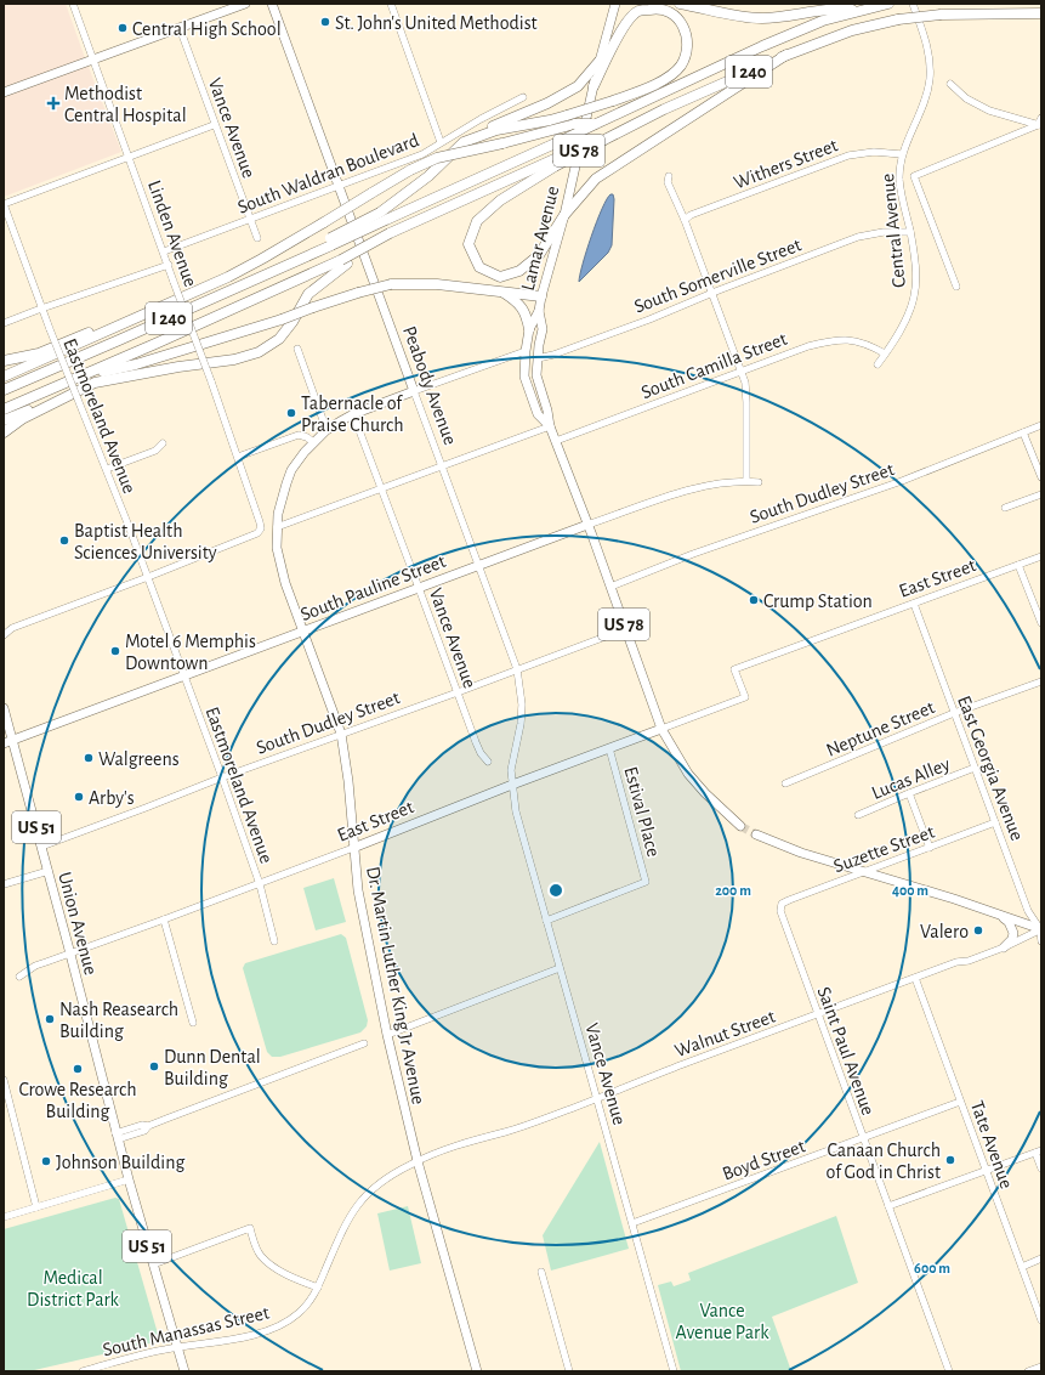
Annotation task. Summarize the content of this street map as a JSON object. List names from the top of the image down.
{
  "streets": {
    "highway": ["I 240"],
    "main road": [
      "US 78",
      "Lamar Avenue",
      "Peabody Avenue",
      "East Street",
      "South Pauline Street",
      "US 51",
      "Union Avenue",
      "Dr. Martin Luther King Jr Avenue"
    ],
    "street": [
      "Vance Avenue",
      "Withers Street",
      "South Waldran Boulevard",
      "Central Avenue",
      "Linden Avenue",
      "South Somerville Street",
      "South Camilla Street",
      "Eastmoreland Avenue",
      "South Dudley Street",
      "Neptune Street",
      "East Georgia Avenue",
      "Lucas Alley",
      "Estival Place",
      "Suzette Street",
      "Walnut Street",
      "Saint Paul Avenue",
      "Tate Avenue",
      "Boyd Street",
      "South Manassas Street"
    ]
  },
  "crossings": [
    ["Vance Avenue", "South Waldran Boulevard"],
    ["Vance Avenue", "Peabody Avenue"],
    ["Vance Avenue", "South Dudley Street"],
    ["Vance Avenue", "East Street"],
    ["Vance Avenue", "South Pauline Street"],
    ["Vance Avenue", "Estival Place"],
    ["Vance Avenue", "Dr. Martin Luther King Jr Avenue"],
    ["Vance Avenue", "Walnut Street"],
    ["Vance Avenue", "Boyd Street"],
    ["US 78", "Lamar Avenue"],
    ["US 78", "South Somerville Street"],
    ["US 78", "South Camilla Street"],
    ["US 78", "South Dudley Street"],
    ["US 78", "East Street"],
    ["US 78", "South Pauline Street"],
    ["US 78", "Dr. Martin Luther King Jr Avenue"],
    ["Withers Street", "Central Avenue"],
    ["South Waldran Boulevard", "Linden Avenue"],
    ["South Waldran Boulevard", "Peabody Avenue"],
    ["Central Avenue", "South Somerville Street"],
    ["Central Avenue", "South Camilla Street"],
    ["Linden Avenue", "Eastmoreland Avenue"],
    ["Peabody Avenue", "South Dudley Street"],
    ["Peabody Avenue", "East Street"],
    ["Peabody Avenue", "South Pauline Street"],
    ["Peabody Avenue", "Dr. Martin Luther King Jr Avenue"],
    ["Eastmoreland Avenue", "South Dudley Street"],
    ["Eastmoreland Avenue", "East Street"],
    ["Eastmoreland Avenue", "South Pauline Street"],
    ["South Dudley Street", "Union Avenue"],
    ["South Dudley Street", "Dr. Martin Luther King Jr Avenue"],
    ["East Street", "East Georgia Avenue"],
    ["East Street", "Estival Place"],
    ["East Street", "Union Avenue"],
    ["East Street", "Dr. Martin Luther King Jr Avenue"],
    ["South Pauline Street", "Union Avenue"],
    ["South Pauline Street", "Dr. Martin Luther King Jr Avenue"],
    ["Neptune Street", "East Georgia Avenue"],
    ["East Georgia Avenue", "Lucas Alley"],
    ["East Georgia Avenue", "Suzette Street"],
    ["East Georgia Avenue", "Walnut Street"],
    ["Suzette Street", "Saint Paul Avenue"],
    ["Union Avenue", "South Manassas Street"],
    ["Dr. Martin Luther King Jr Avenue", "Walnut Street"],
    ["Dr. Martin Luther King Jr Avenue", "South Manassas Street"],
    ["Walnut Street", "Saint Paul Avenue"],
    ["Walnut Street", "Tate Avenue"],
    ["Walnut Street", "South Manassas Street"],
    ["Saint Paul Avenue", "Boyd Street"],
    ["Tate Avenue", "Boyd Street"]
  ],
  "parks": ["Medical District Park", "Vance Avenue Park"],
  "places": {
    "other": [
      "St. John's United Methodist",
      "Central High School",
      "Tabernacle of Praise Church",
      "Baptist Health Sciences University",
      "Crump Station",
      "Motel 6 Memphis Downtown",
      "Walgreens",
      "Arby's",
      "Valero",
      "Nash Reasearch Building",
      "Dunn Dental Building",
      "Crowe Research Building",
      "Canaan Church of God in Christ",
      "Johnson Building"
    ],
    "health": ["Methodist Central Hospital"]
  },
  "rings": ["200 m", "400 m", "600 m"]
}
